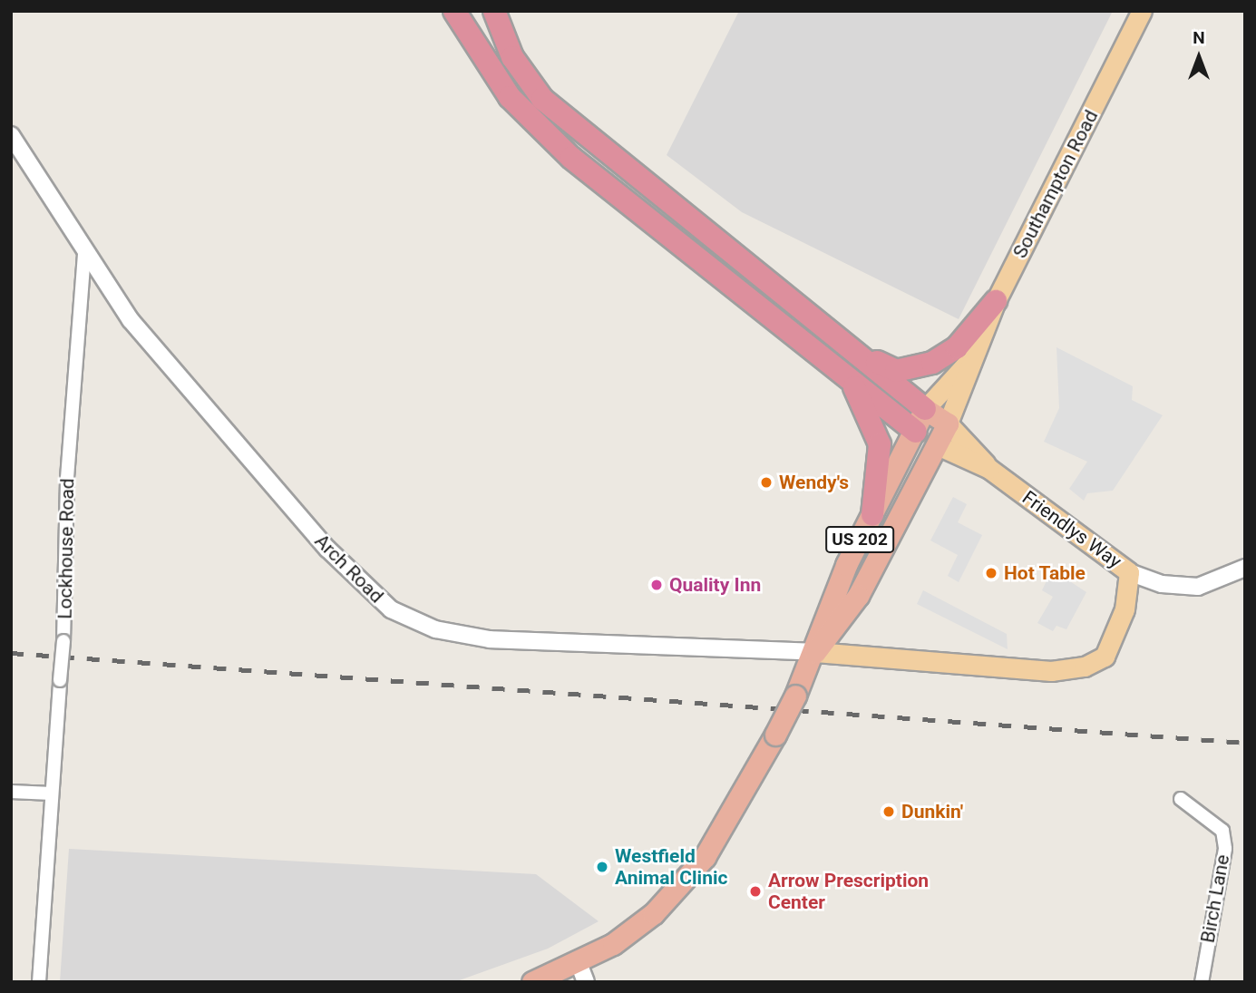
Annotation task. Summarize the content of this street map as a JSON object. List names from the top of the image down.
{
  "streets": {
    "highway": ["Southampton Road", "Friendlys Way", "US 202"],
    "street": ["Lockhouse Road", "Arch Road", "Birch Lane"]
  },
  "crossings": [
    ["Southampton Road", "Friendlys Way"],
    ["Southampton Road", "US 202"],
    ["Southampton Road", "Arch Road"],
    ["Lockhouse Road", "Arch Road"]
  ],
  "places": [
    "Wendy's",
    "Hot Table",
    "Quality Inn",
    "Dunkin'",
    "Westfield Animal Clinic",
    "Arrow Prescription Center"
  ],
  "north": "top"
}
